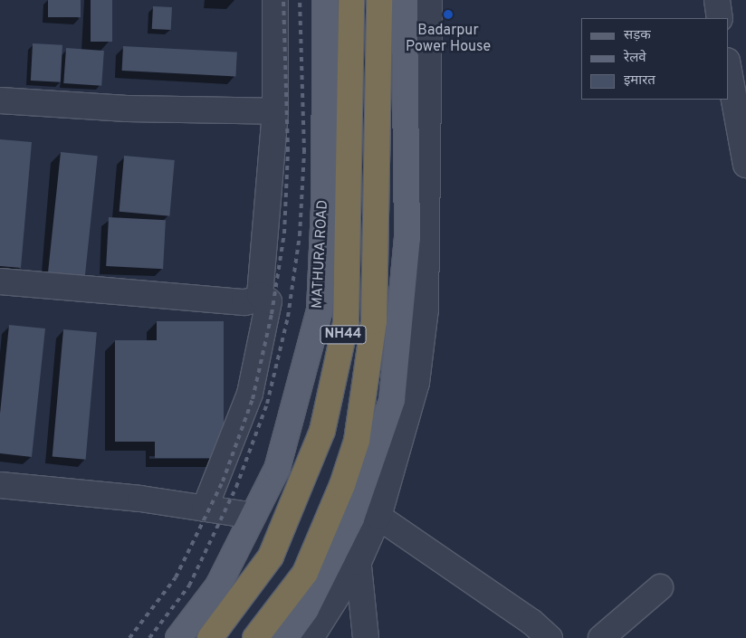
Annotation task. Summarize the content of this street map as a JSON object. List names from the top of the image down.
{
  "streets": {
    "highway": ["MATHURA ROAD", "NH44"]
  },
  "places": ["Badarpur Power House"],
  "legend": ["सड़क", "रेलवे", "इमारत"]
}
